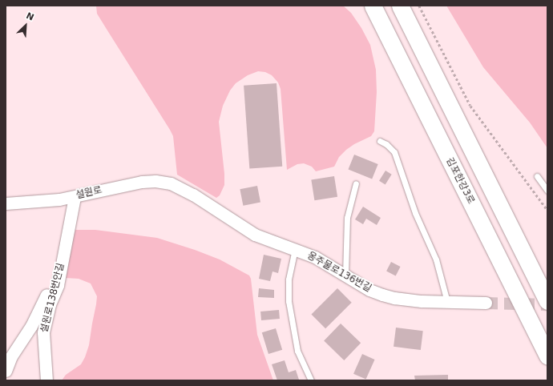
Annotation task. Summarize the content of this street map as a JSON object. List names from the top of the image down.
{
  "streets": {
    "street": [
      "김포한강3로",
      "설원로",
      "옹주물로136번길",
      "설원로138번안길"
    ]
  },
  "crossings": [
    ["설원로", "옹주물로136번길"],
    ["설원로", "설원로138번안길"]
  ],
  "north": "top right"
}
